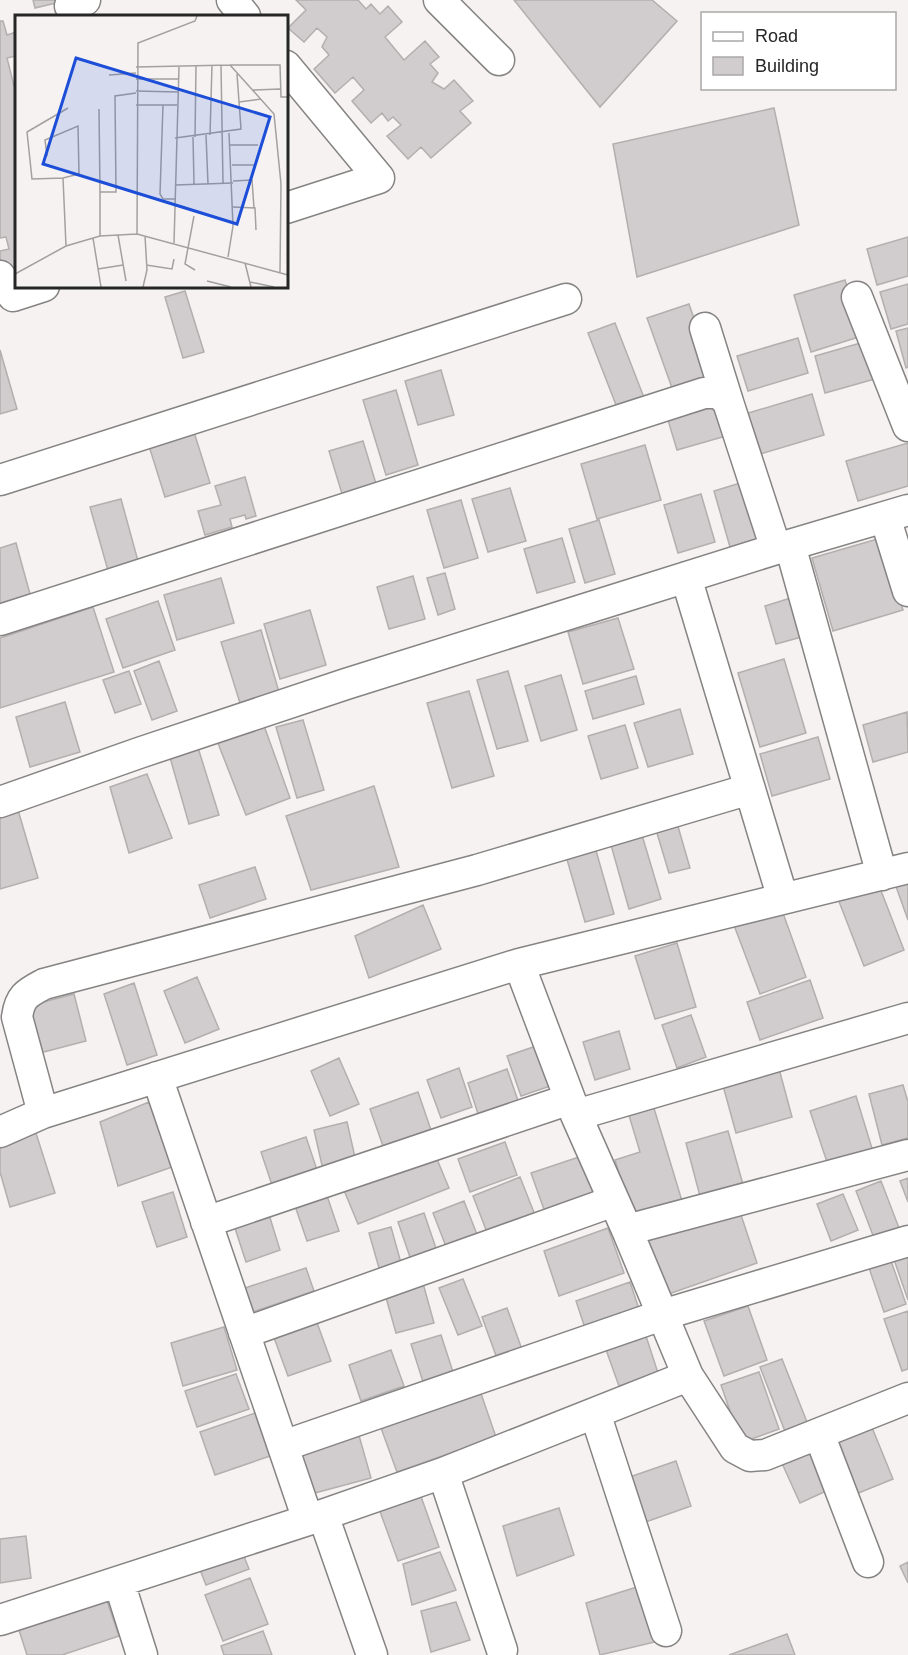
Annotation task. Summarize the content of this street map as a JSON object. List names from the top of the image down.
{
  "legend": ["Road", "Building"]
}
